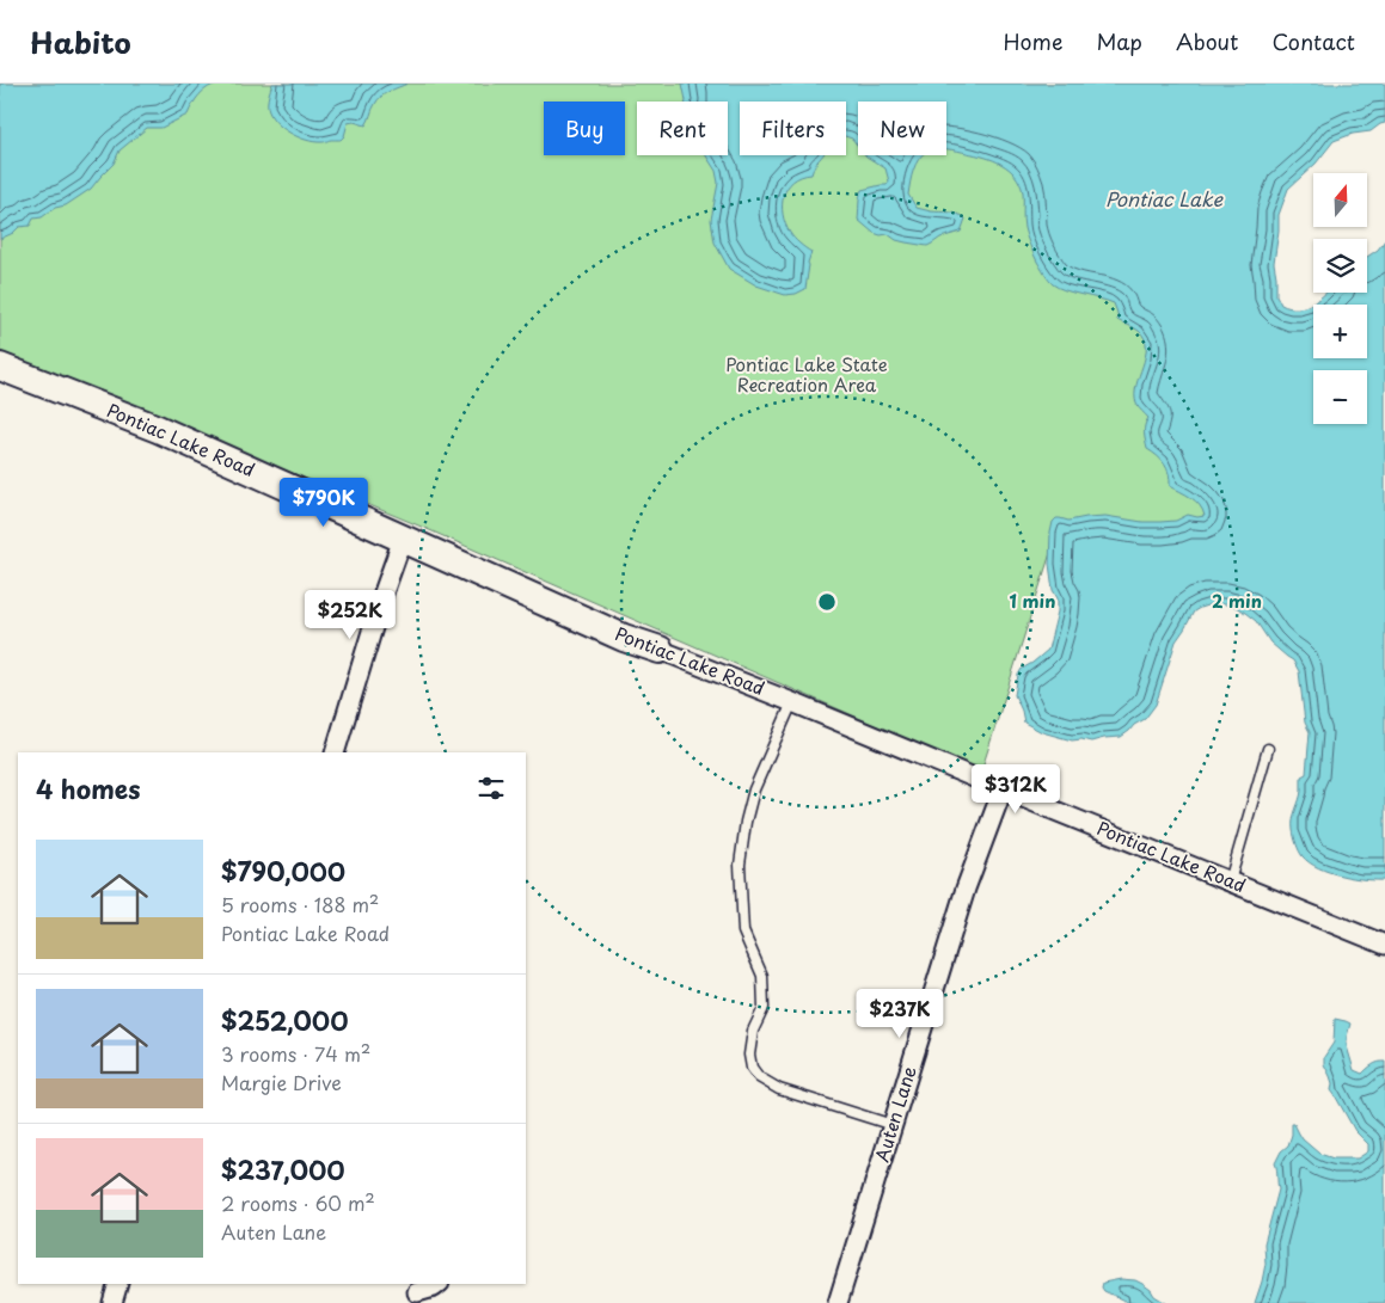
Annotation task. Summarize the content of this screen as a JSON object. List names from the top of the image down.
{
  "streets": {
    "street": ["Pontiac Lake Road", "Auten Lane"]
  },
  "crossings": [
    ["Pontiac Lake Road", "Auten Lane"]
  ],
  "water": ["Pontiac Lake"],
  "parks": ["Pontiac Lake State Recreation Area"],
  "north": "top",
  "page": {
    "header": "Habito",
    "nav": [
      "Home",
      "Map",
      "About",
      "Contact"
    ],
    "chip": [
      "Buy",
      "Rent",
      "Filters",
      "New"
    ],
    "map_buttons": ["+", "−"],
    "price": [
      "$790K",
      "$252K",
      "$312K",
      "$237K"
    ],
    "heading": "4 homes",
    "list": [
      {
        "name": "$790,000",
        "note": "5 rooms · 188 m² · Pontiac Lake Road"
      },
      {
        "name": "$252,000",
        "note": "3 rooms · 74 m² · Margie Drive"
      },
      {
        "name": "$237,000",
        "note": "2 rooms · 60 m² · Auten Lane"
      }
    ]
  },
  "rings": ["1 min", "2 min"]
}
